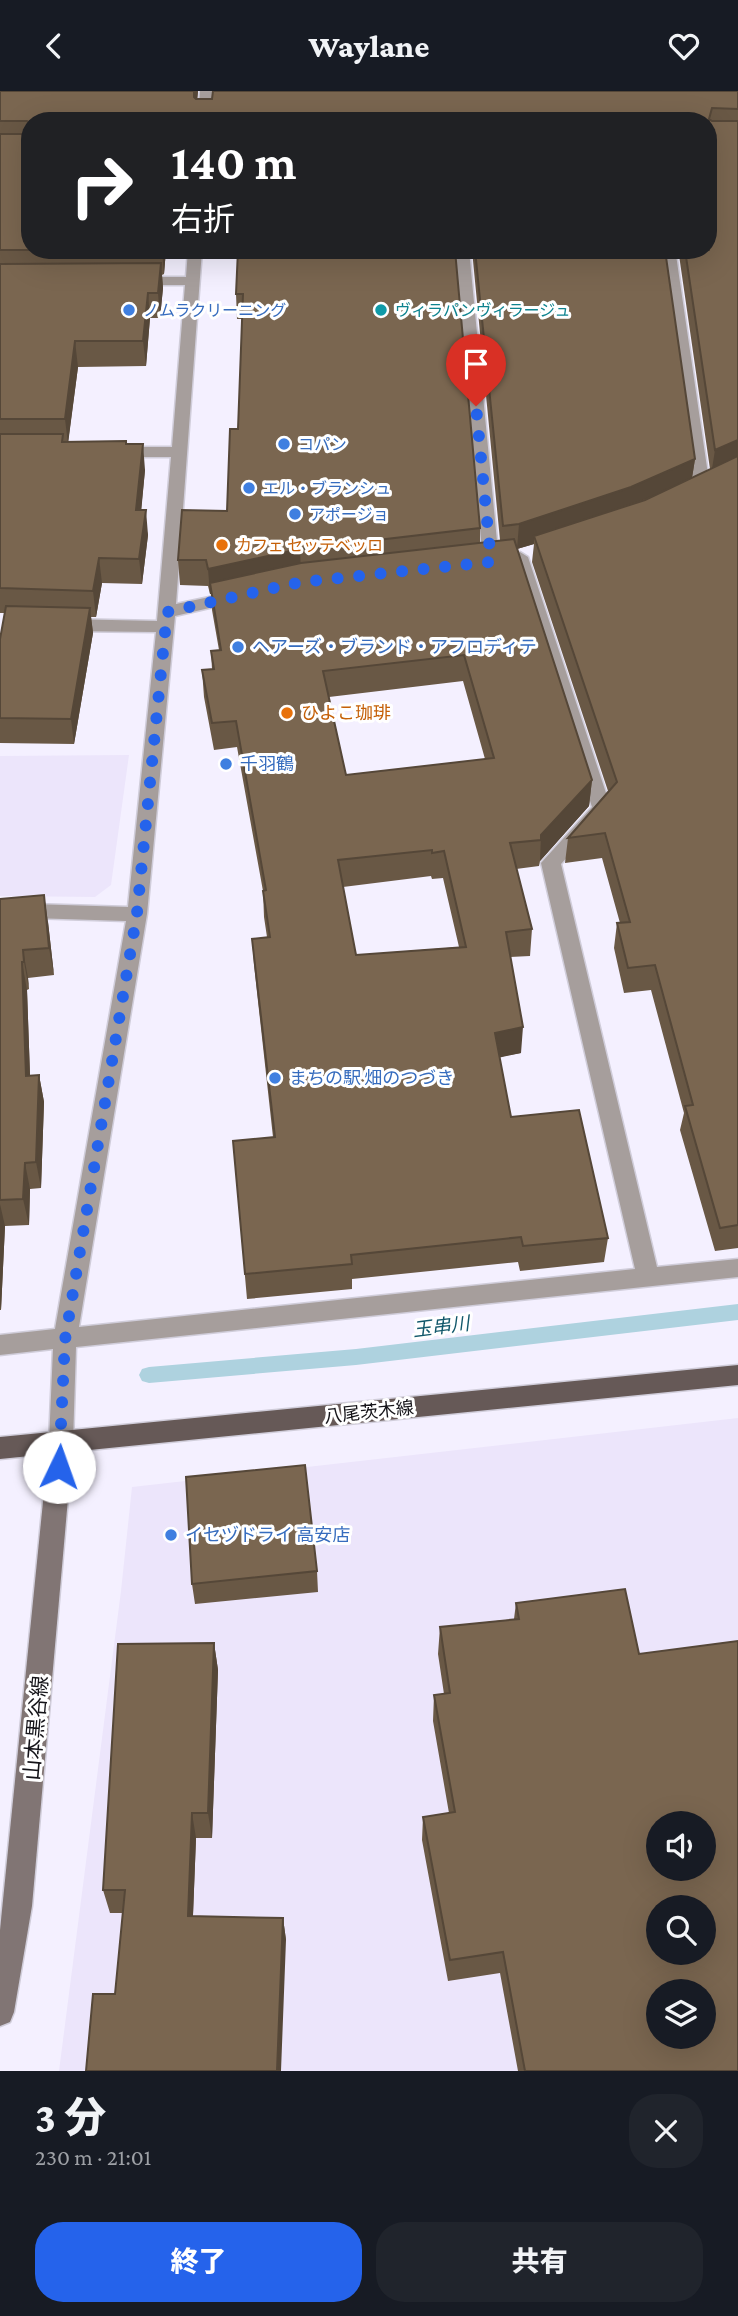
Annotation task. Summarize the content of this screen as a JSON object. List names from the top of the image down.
{
  "streets": {
    "main road": ["八尾茨木線", "山本黒谷線"]
  },
  "crossings": [
    ["八尾茨木線", "山本黒谷線"]
  ],
  "water": ["玉串川"],
  "places": [
    "ノムラクリーニング",
    "ヴィラパンヴィラージュ",
    "コパン",
    "エル・ブランシュ",
    "アポージョ",
    "カフェ セッテベッロ",
    "ヘアーズ・ブランド・アフロディテ",
    "ひよこ珈琲",
    "千羽鶴",
    "まちの駅 畑のつづき",
    "イセヅドライ 高安店"
  ],
  "page": {
    "header": "Waylane",
    "turn": ["140 m", "右折"],
    "heading": ["3 分", "230 m · 21:01"],
    "buttons": ["終了", "共有"]
  }
}
